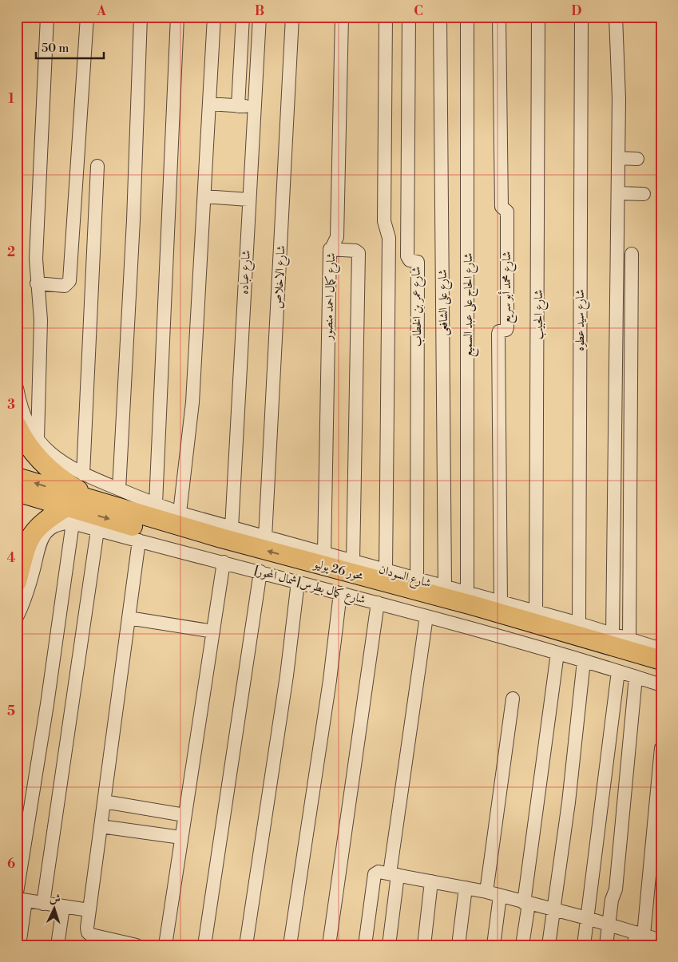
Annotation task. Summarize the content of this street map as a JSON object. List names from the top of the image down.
{
  "streets": {
    "highway": ["محور 26 يوليو"],
    "street": [
      "شارع عباده",
      "شارع الاخلاص",
      "شارع محمد أبو سريع",
      "شارع كمال احمد منصور",
      "شارع على الشافعى",
      "شارع الحاج على عبد السميع",
      "شارع عمر بن الخطاب",
      "شارع الحبيب",
      "شارع سيد عطوه",
      "شارع السودان",
      "شارع كمال بطرس[شمال المحور]"
    ]
  },
  "crossings": [
    ["شارع عباده", "شارع السودان"],
    ["شارع الاخلاص", "شارع السودان"],
    ["شارع محمد أبو سريع", "شارع السودان"],
    ["شارع كمال احمد منصور", "شارع السودان"],
    ["شارع على الشافعى", "شارع السودان"],
    ["شارع الحاج على عبد السميع", "شارع السودان"],
    ["شارع عمر بن الخطاب", "شارع السودان"],
    ["شارع الحبيب", "شارع السودان"],
    ["شارع سيد عطوه", "شارع السودان"],
    ["محور 26 يوليو", "شارع كمال بطرس[شمال المحور]"]
  ],
  "scale_bar": "50 m",
  "north": "top",
  "grid": {
    "columns": [
      "A",
      "B",
      "C",
      "D"
    ],
    "rows": [
      "1",
      "2",
      "3",
      "4",
      "5",
      "6"
    ]
  }
}
